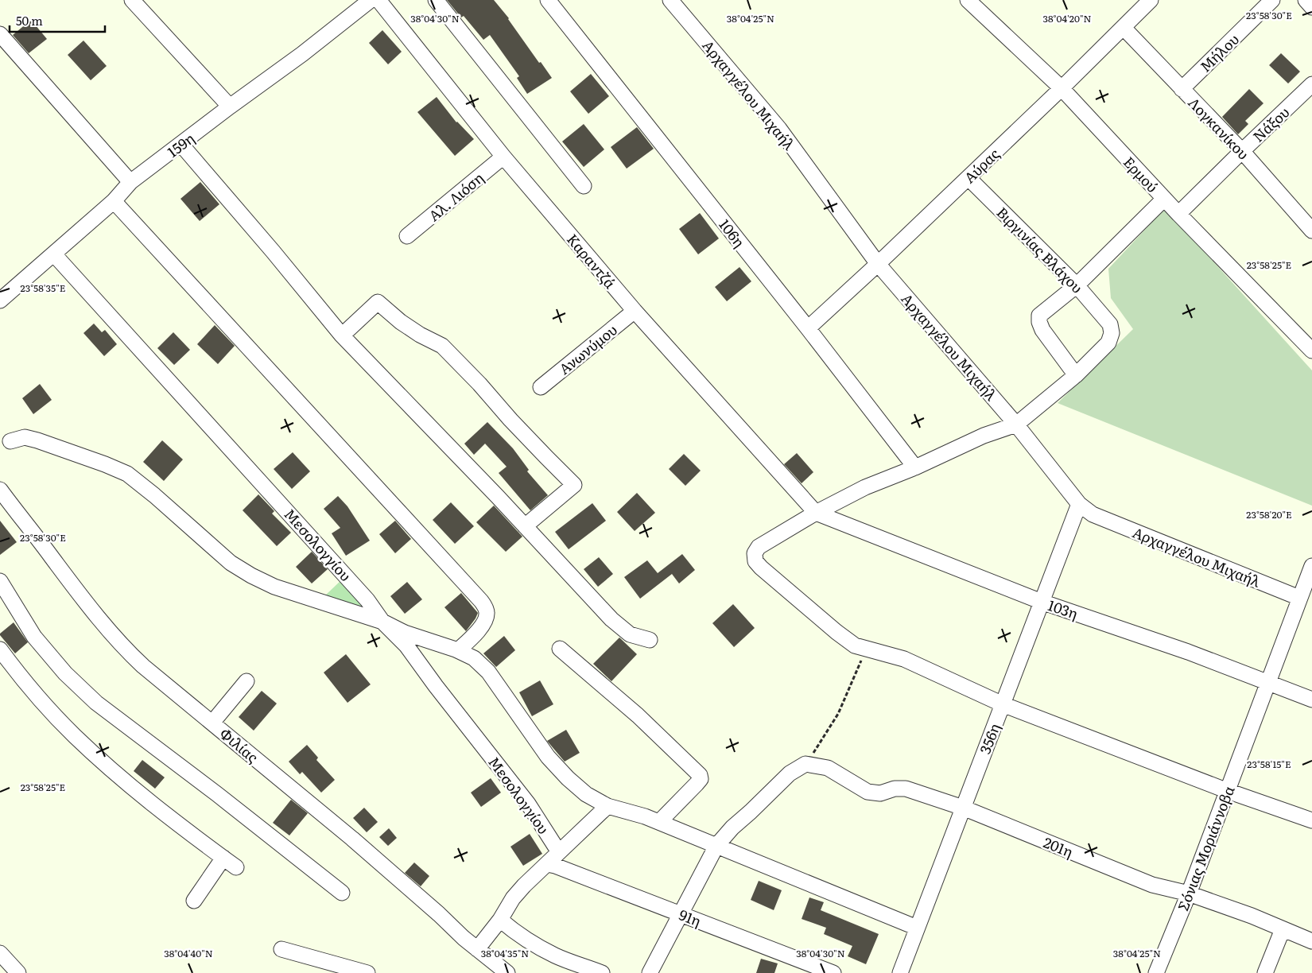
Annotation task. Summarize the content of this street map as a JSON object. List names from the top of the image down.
{
  "streets": {
    "street": [
      "Μήλου",
      "Αρχαγγέλου Μιχαήλ",
      "Νάξου",
      "Λογκανίκου",
      "159η",
      "Αύρας",
      "Ερμού",
      "Αλ. Λιόση",
      "106η",
      "Βιργινίας Βλάχου",
      "Καραντζά",
      "Ανωνύμου",
      "Μεσολογγίου",
      "103η",
      "356η",
      "Φιλίας",
      "201η",
      "Σόνιας Μοριάννοβα",
      "91η"
    ]
  },
  "crossings": [
    ["Μήλου", "Λογκανίκου"],
    ["Αρχαγγέλου Μιχαήλ", "Αύρας"],
    ["Αρχαγγέλου Μιχαήλ", "356η"],
    ["Αρχαγγέλου Μιχαήλ", "Σόνιας Μοριάννοβα"],
    ["Νάξου", "Λογκανίκου"],
    ["Νάξου", "Ερμού"],
    ["Λογκανίκου", "Αύρας"],
    ["159η", "Μεσολογγίου"],
    ["Αύρας", "Ερμού"],
    ["Αύρας", "106η"],
    ["Αύρας", "Βιργινίας Βλάχου"],
    ["Αλ. Λιόση", "Καραντζά"],
    ["Καραντζά", "Ανωνύμου"],
    ["Καραντζά", "103η"],
    ["103η", "356η"],
    ["103η", "Σόνιας Μοριάννοβα"],
    ["356η", "201η"],
    ["201η", "Σόνιας Μοριάννοβα"]
  ],
  "scale_bar": "50 m",
  "coordinates": [
    "23°58'30\"E",
    "38°04'30\"N",
    "38°04'25\"N",
    "38°04'20\"N",
    "23°58'25\"E",
    "23°58'35\"E",
    "23°58'20\"E",
    "23°58'15\"E",
    "38°04'40\"N",
    "38°04'35\"N"
  ]
}
